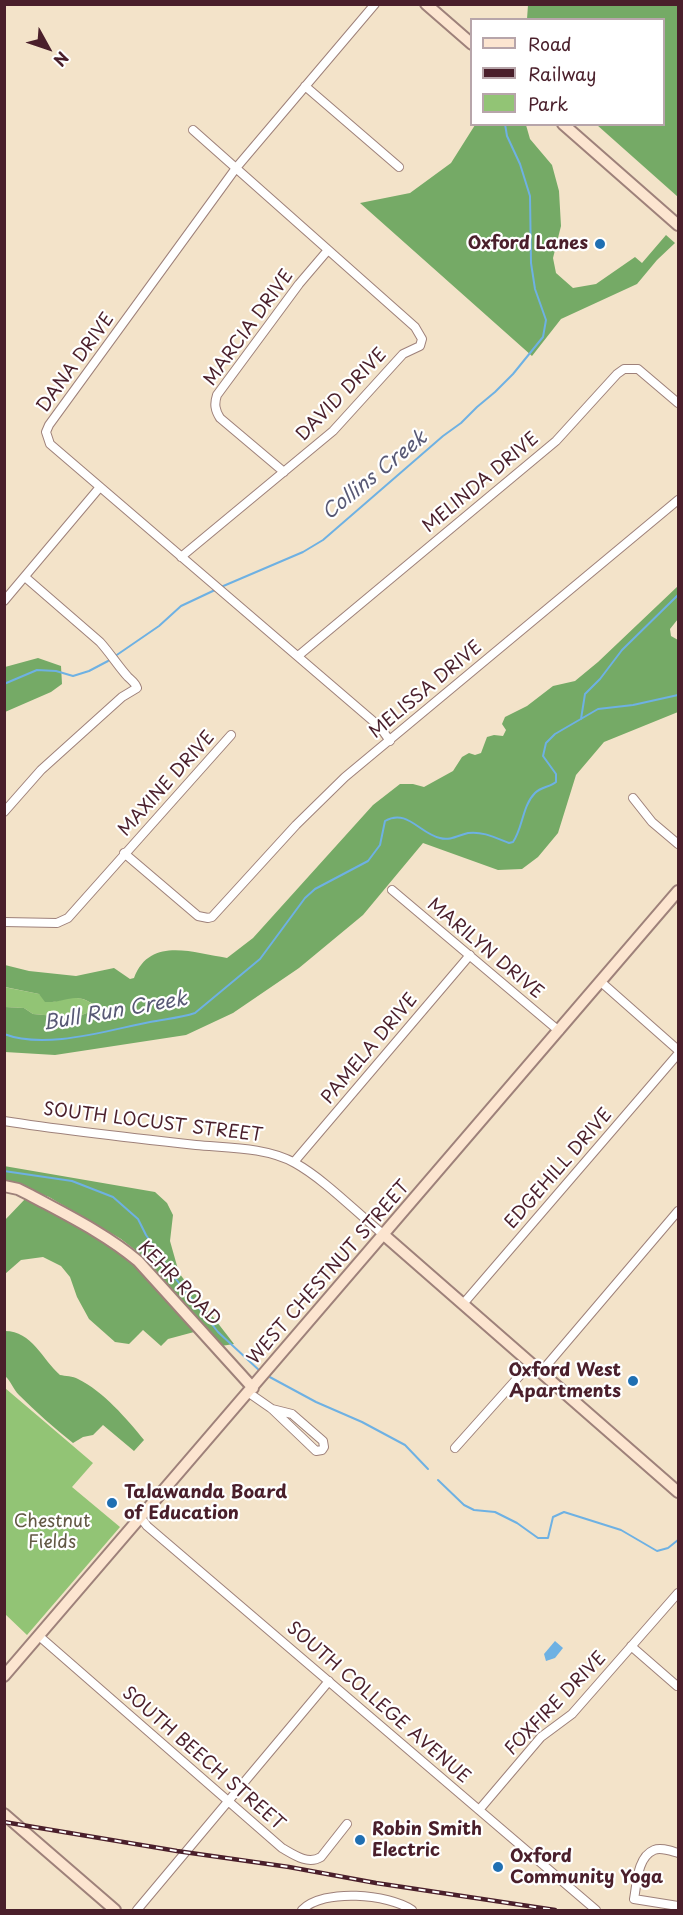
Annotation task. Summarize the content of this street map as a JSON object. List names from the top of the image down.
{
  "streets": {
    "main road": ["SOUTH LOCUST STREET", "WEST CHESTNUT STREET", "KEHR ROAD"],
    "street": [
      "MARCIA DRIVE",
      "DANA DRIVE",
      "DAVID DRIVE",
      "MELINDA DRIVE",
      "MELISSA DRIVE",
      "MAXINE DRIVE",
      "MARILYN DRIVE",
      "PAMELA DRIVE",
      "EDGEHILL DRIVE",
      "SOUTH COLLEGE AVENUE",
      "FOXFIRE DRIVE",
      "SOUTH BEECH STREET"
    ]
  },
  "crossings": [
    ["MARCIA DRIVE", "DAVID DRIVE"],
    ["DANA DRIVE", "DAVID DRIVE"],
    ["DANA DRIVE", "MELINDA DRIVE"],
    ["DANA DRIVE", "MELISSA DRIVE"],
    ["MELISSA DRIVE", "MAXINE DRIVE"],
    ["MARILYN DRIVE", "PAMELA DRIVE"],
    ["MARILYN DRIVE", "WEST CHESTNUT STREET"],
    ["PAMELA DRIVE", "SOUTH LOCUST STREET"],
    ["SOUTH LOCUST STREET", "EDGEHILL DRIVE"],
    ["SOUTH LOCUST STREET", "WEST CHESTNUT STREET"],
    ["WEST CHESTNUT STREET", "KEHR ROAD"],
    ["WEST CHESTNUT STREET", "SOUTH COLLEGE AVENUE"],
    ["WEST CHESTNUT STREET", "SOUTH BEECH STREET"],
    ["SOUTH COLLEGE AVENUE", "FOXFIRE DRIVE"]
  ],
  "water": ["Collins Creek", "Bull Run Creek"],
  "parks": ["Chestnut Fields"],
  "places": [
    "Oxford Lanes",
    "Oxford West Apartments",
    "Talawanda Board of Education",
    "Robin Smith Electric",
    "Oxford Community Yoga"
  ],
  "legend": ["Road", "Railway", "Park"],
  "north": "bottom right"
}
